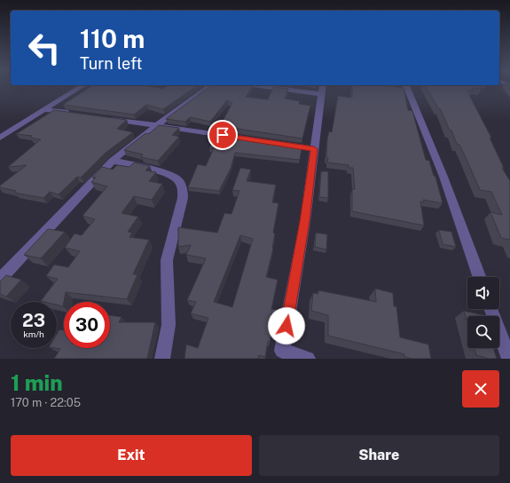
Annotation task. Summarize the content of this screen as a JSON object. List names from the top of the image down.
{
  "page": {
    "turn": ["110 m", "Turn left"],
    "speed": "23 km/h",
    "limit": "30",
    "heading": ["1 min", "170 m · 22:05"],
    "buttons": ["Exit", "Share"]
  }
}
